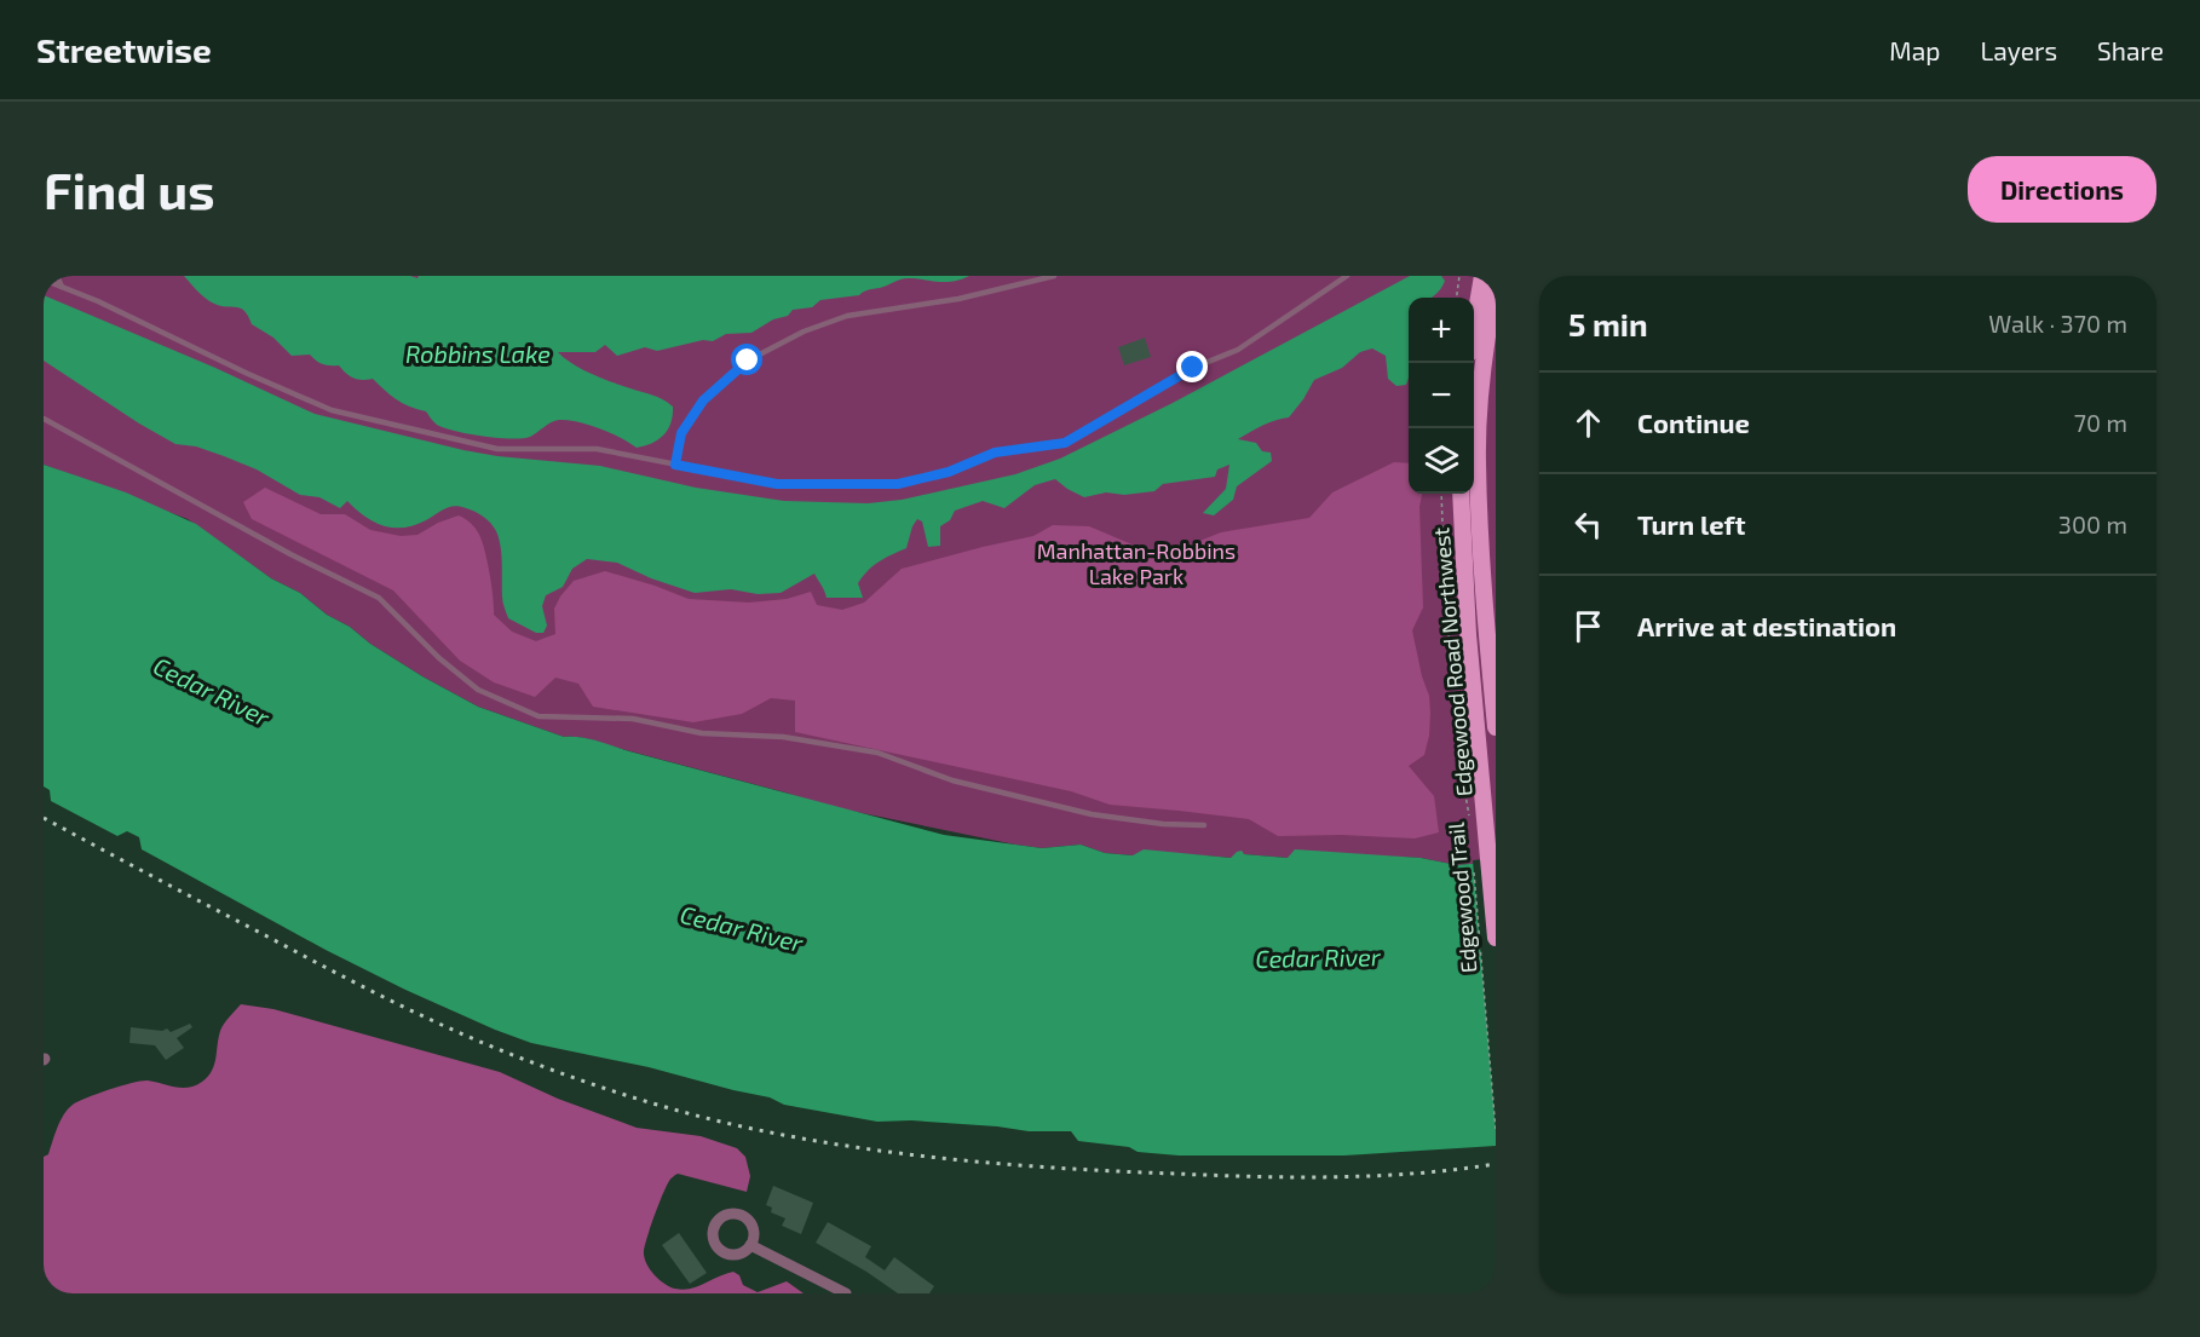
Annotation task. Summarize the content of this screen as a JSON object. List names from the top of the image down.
{
  "streets": {
    "main road": ["Edgewood Road Northwest"],
    "path": ["Edgewood Trail"]
  },
  "water": ["Robbins Lake", "Cedar River"],
  "parks": ["Manhattan-Robbins Lake Park"],
  "page": {
    "header": "Streetwise",
    "nav": ["Map", "Layers", "Share"],
    "buttons": "Directions",
    "title": "Find us",
    "heading": ["5 min", "Walk · 370 m"],
    "map_buttons": ["+", "−"],
    "list": [
      ["Continue", "70 m"],
      ["Turn left", "300 m"],
      "Arrive at destination"
    ]
  }
}
